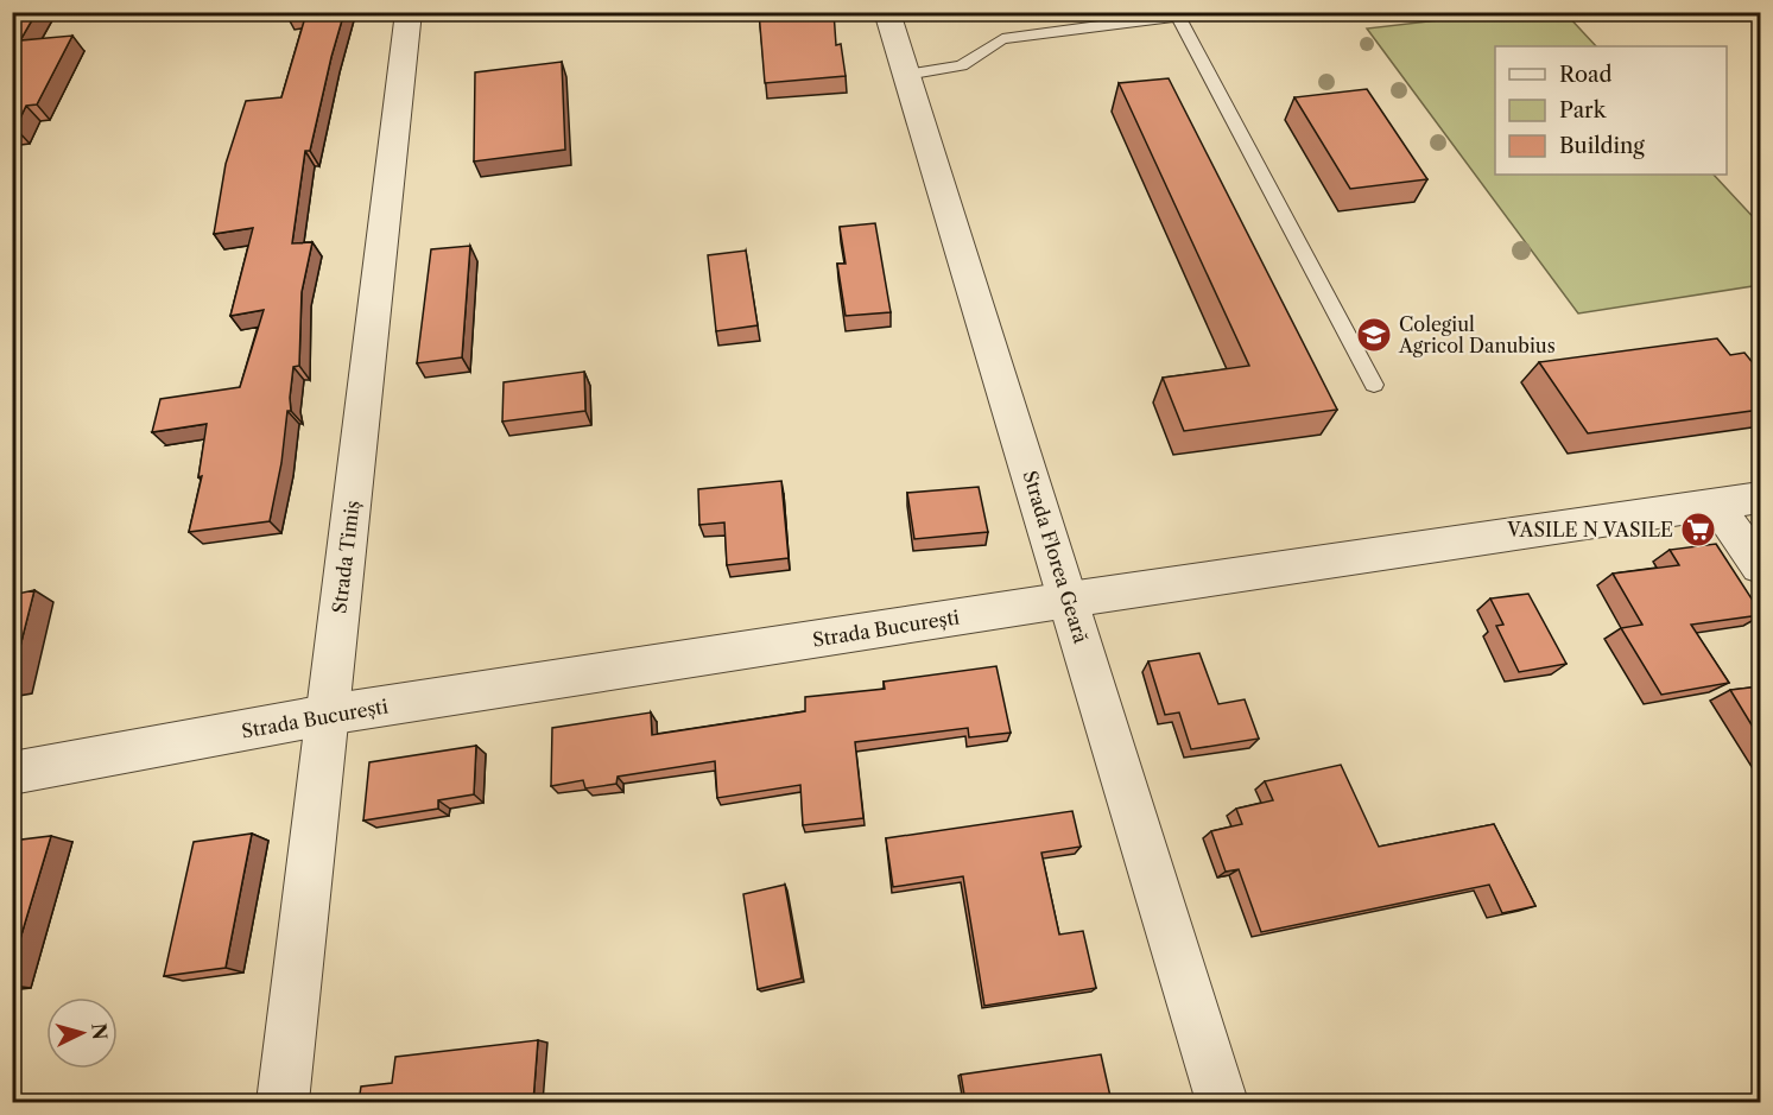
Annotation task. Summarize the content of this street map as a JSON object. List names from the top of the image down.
{
  "streets": {
    "street": ["Strada Timiș", "Strada Florea Geară", "Strada București"]
  },
  "crossings": [
    ["Strada Timiș", "Strada București"],
    ["Strada Florea Geară", "Strada București"]
  ],
  "places": {
    "school or university": ["Colegiul Agricol Danubius"],
    "supermarket": ["VASILE N VASILE"]
  },
  "legend": ["Road", "Park", "Building"],
  "north": "right"
}
